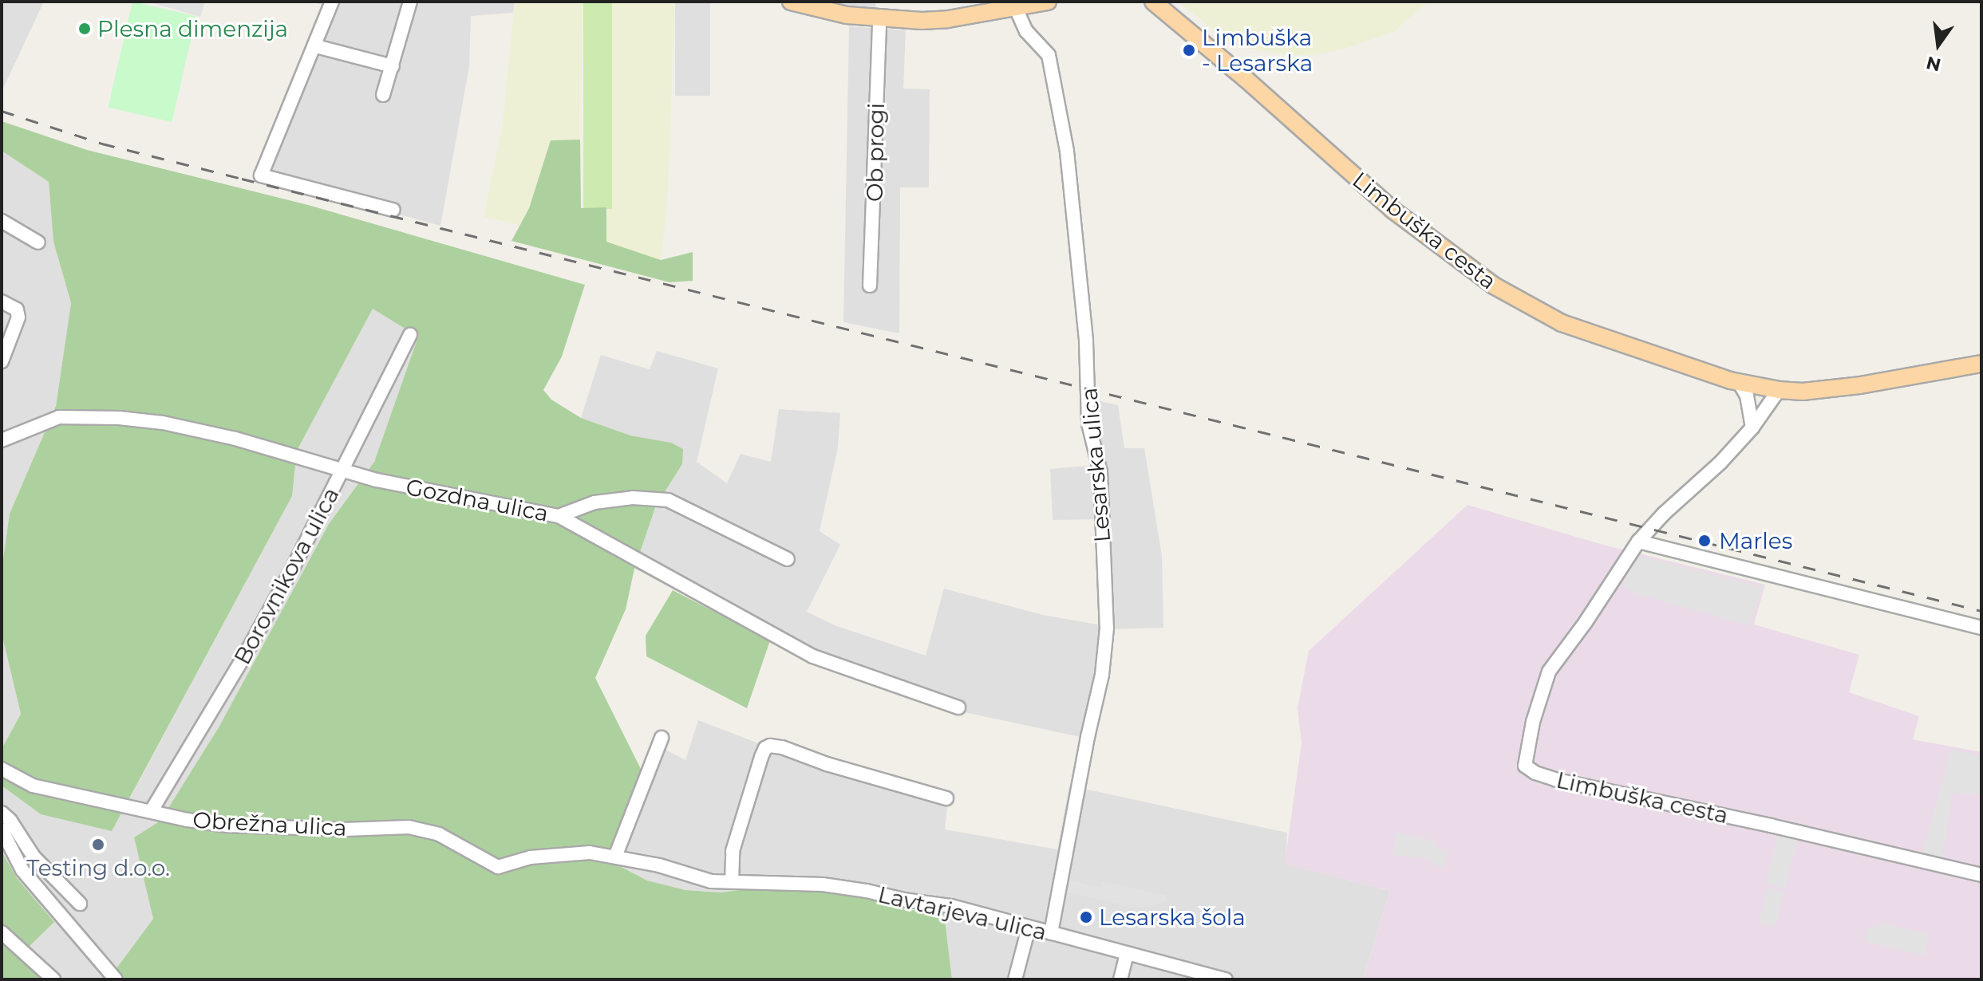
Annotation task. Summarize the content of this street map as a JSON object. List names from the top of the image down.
{
  "streets": {
    "main road": ["Limbuška cesta"],
    "street": [
      "Ob progi",
      "Lesarska ulica",
      "Gozdna ulica",
      "Borovnikova ulica",
      "Obrežna ulica",
      "Lavtarjeva ulica"
    ]
  },
  "crossings": [
    ["Lesarska ulica", "Lavtarjeva ulica"],
    ["Gozdna ulica", "Borovnikova ulica"],
    ["Borovnikova ulica", "Obrežna ulica"],
    ["Obrežna ulica", "Lavtarjeva ulica"]
  ],
  "places": [
    "Plesna dimenzija",
    "Limbuška - Lesarska",
    "Marles",
    "Testing d.o.o.",
    "Lesarska šola"
  ],
  "north": "bottom"
}
